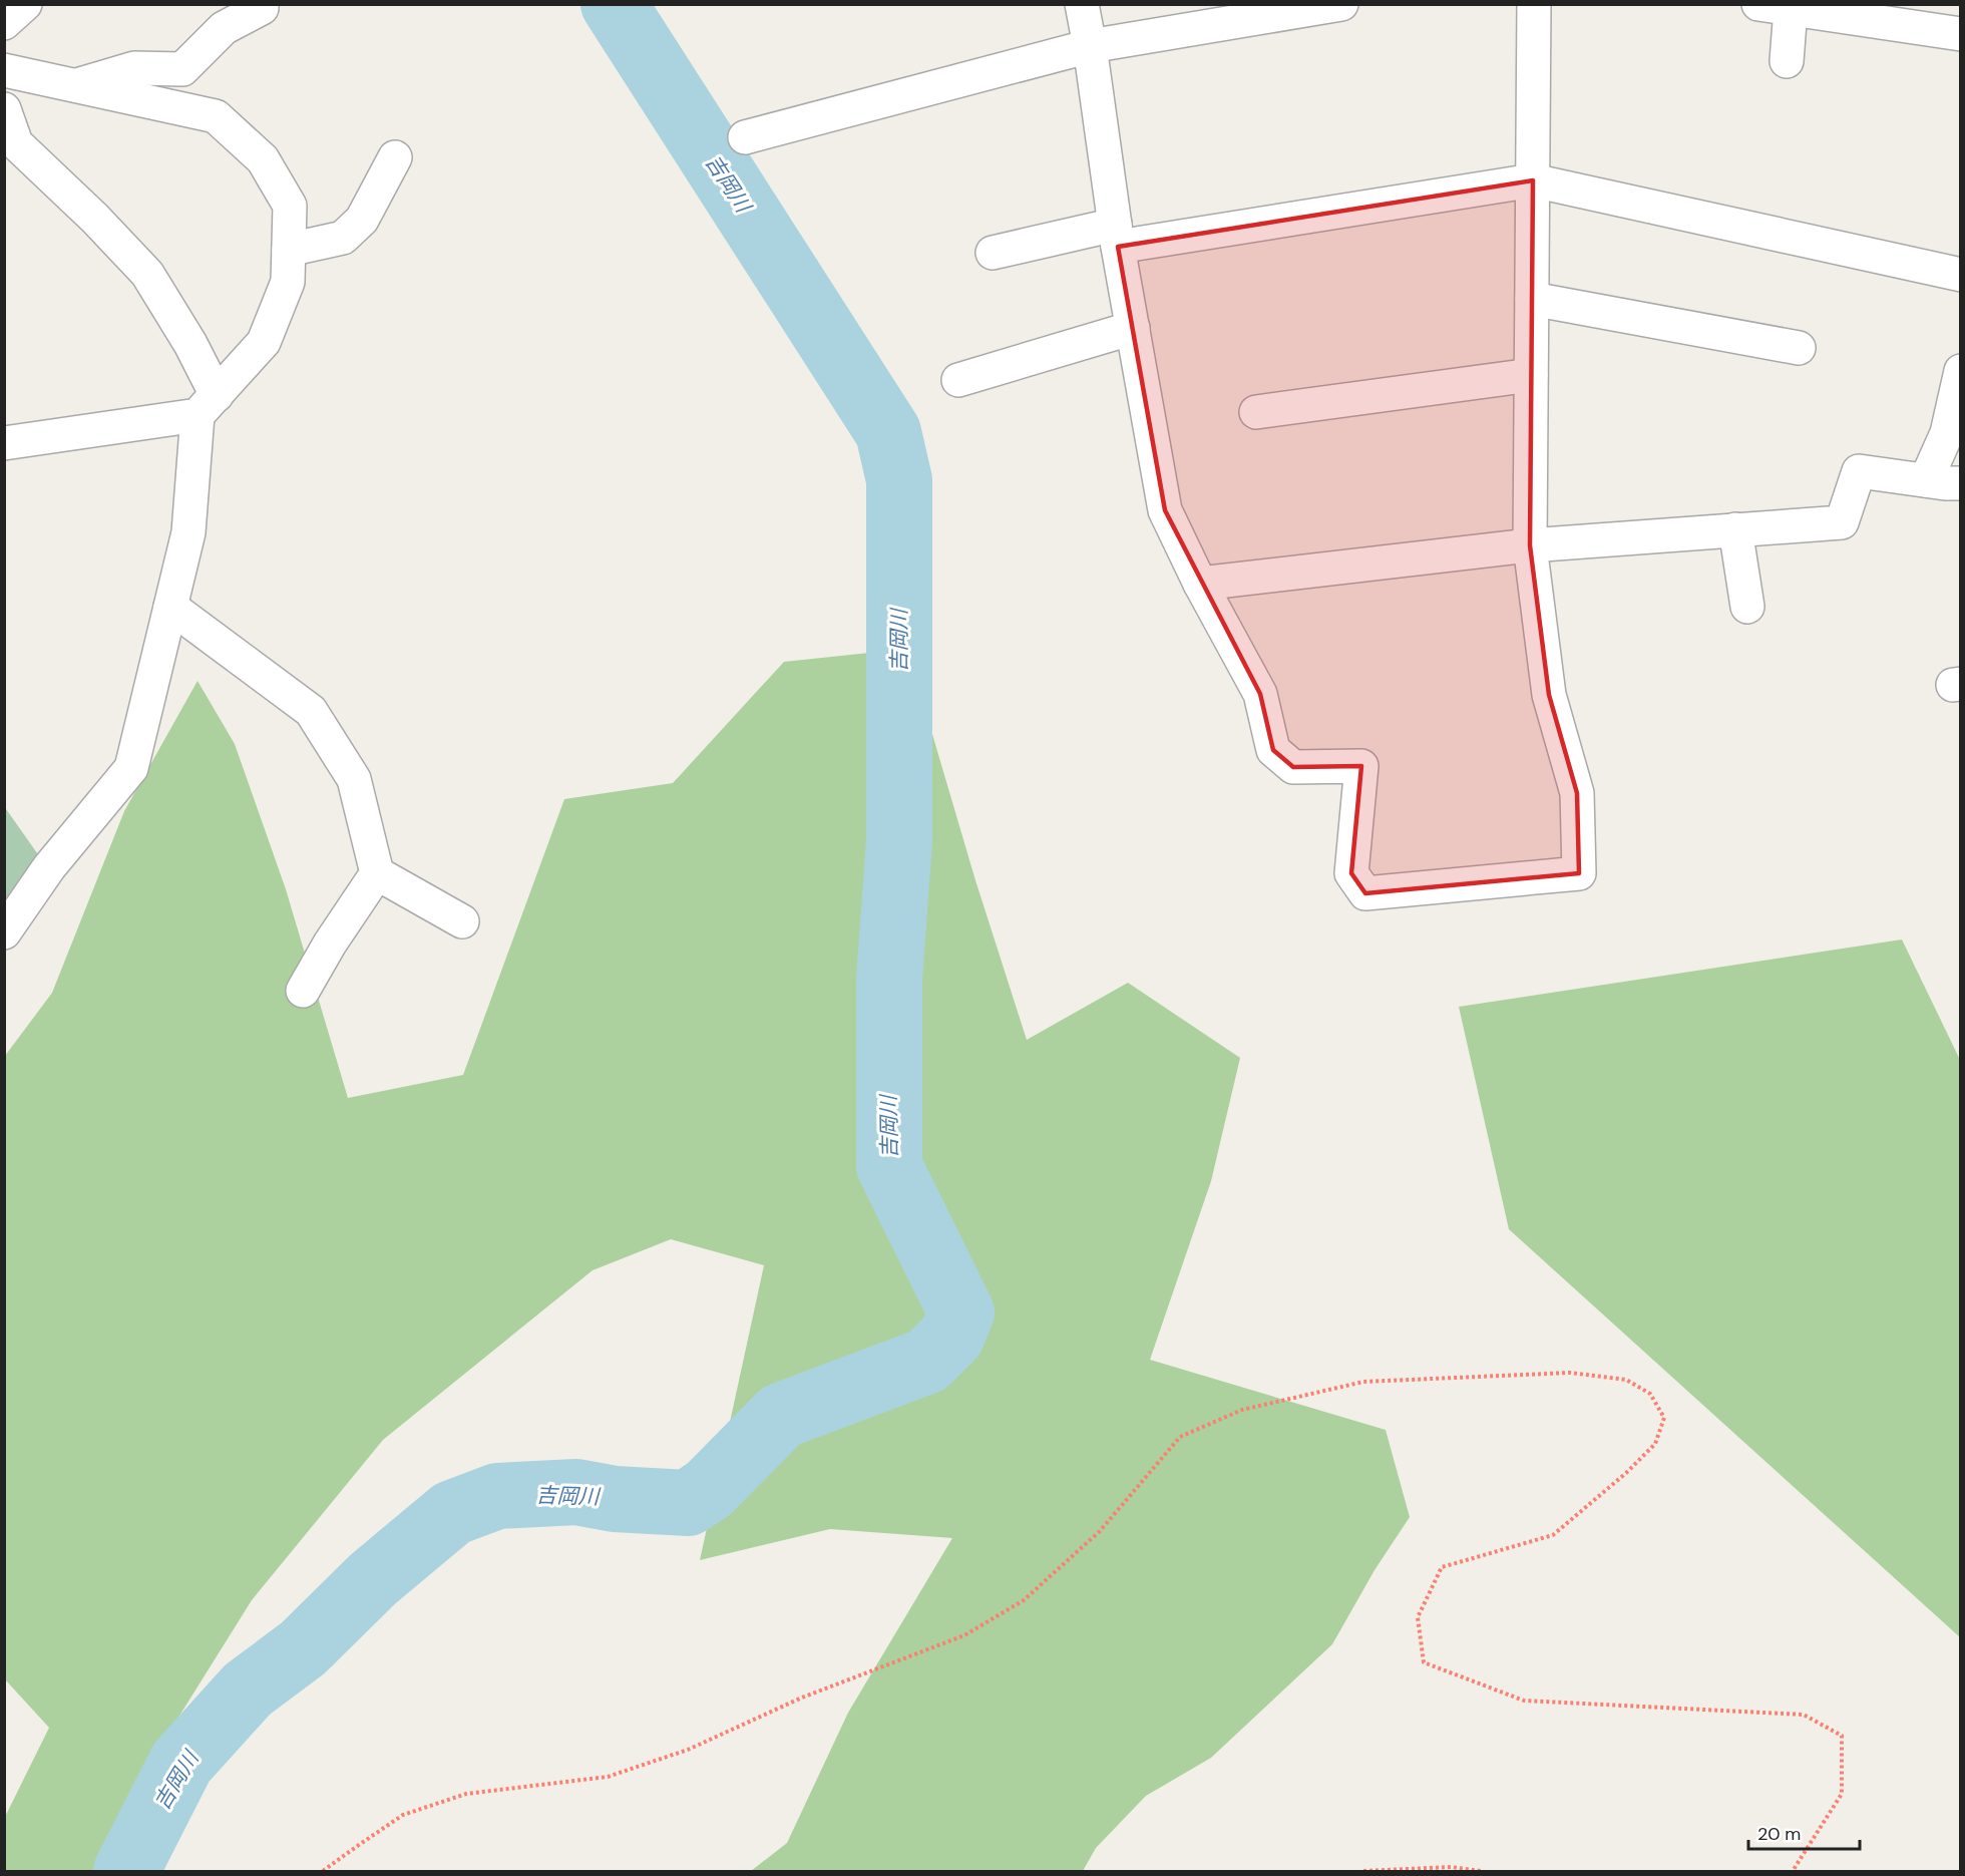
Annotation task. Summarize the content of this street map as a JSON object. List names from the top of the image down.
{
  "water": ["吉岡川"],
  "scale_bar": "20 m"
}
